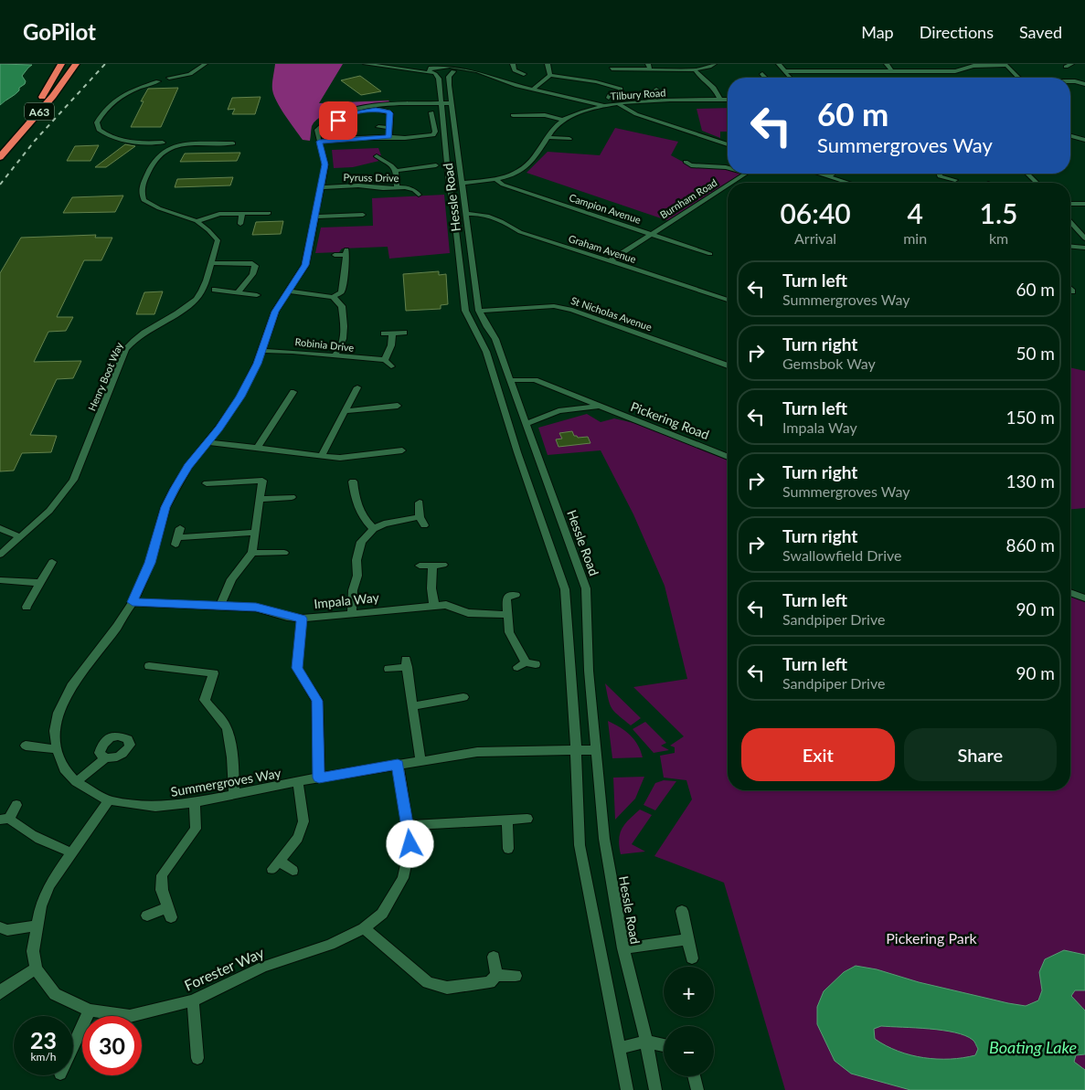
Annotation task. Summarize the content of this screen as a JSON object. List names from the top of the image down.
{
  "streets": {
    "highway": ["A63"],
    "street": [
      "Tilbury Road",
      "Pyruss Drive",
      "Hessle Road",
      "Burnham Road",
      "Campion Avenue",
      "Graham Avenue",
      "St Nicholas Avenue",
      "Robinia Drive",
      "Henry Boot Way",
      "Pickering Road",
      "Impala Way",
      "Summergroves Way",
      "Forester Way"
    ]
  },
  "crossings": [
    ["Tilbury Road", "Hessle Road"],
    ["Tilbury Road", "Campion Avenue"],
    ["Pyruss Drive", "Summergroves Way"],
    ["Hessle Road", "Graham Avenue"],
    ["Hessle Road", "St Nicholas Avenue"],
    ["Hessle Road", "Pickering Road"],
    ["Hessle Road", "Summergroves Way"],
    ["Burnham Road", "Campion Avenue"],
    ["Burnham Road", "Graham Avenue"],
    ["Robinia Drive", "Summergroves Way"],
    ["Impala Way", "Summergroves Way"],
    ["Summergroves Way", "Forester Way"]
  ],
  "water": ["Boating Lake"],
  "parks": ["Pickering Park"],
  "page": {
    "header": "GoPilot",
    "nav": ["Map", "Directions", "Saved"],
    "turn": ["60 m", "Summergroves Way"],
    "eta": [
      "06:40",
      "Arrival",
      "4",
      "min",
      "1.5",
      "km"
    ],
    "list": [
      {
        "name": "Turn left",
        "note": "Summergroves Way",
        "value": "60 m"
      },
      {
        "name": "Turn right",
        "note": "Gemsbok Way",
        "value": "50 m"
      },
      {
        "name": "Turn left",
        "note": "Impala Way",
        "value": "150 m"
      },
      {
        "name": "Turn right",
        "note": "Summergroves Way",
        "value": "130 m"
      },
      {
        "name": "Turn right",
        "note": "Swallowfield Drive",
        "value": "860 m"
      },
      {
        "name": "Turn left",
        "note": "Sandpiper Drive",
        "value": "90 m"
      },
      {
        "name": "Turn left",
        "note": "Sandpiper Drive",
        "value": "90 m"
      }
    ],
    "buttons": ["Exit", "Share"],
    "map_buttons": ["+", "−"],
    "speed": "23 km/h",
    "limit": "30"
  }
}
